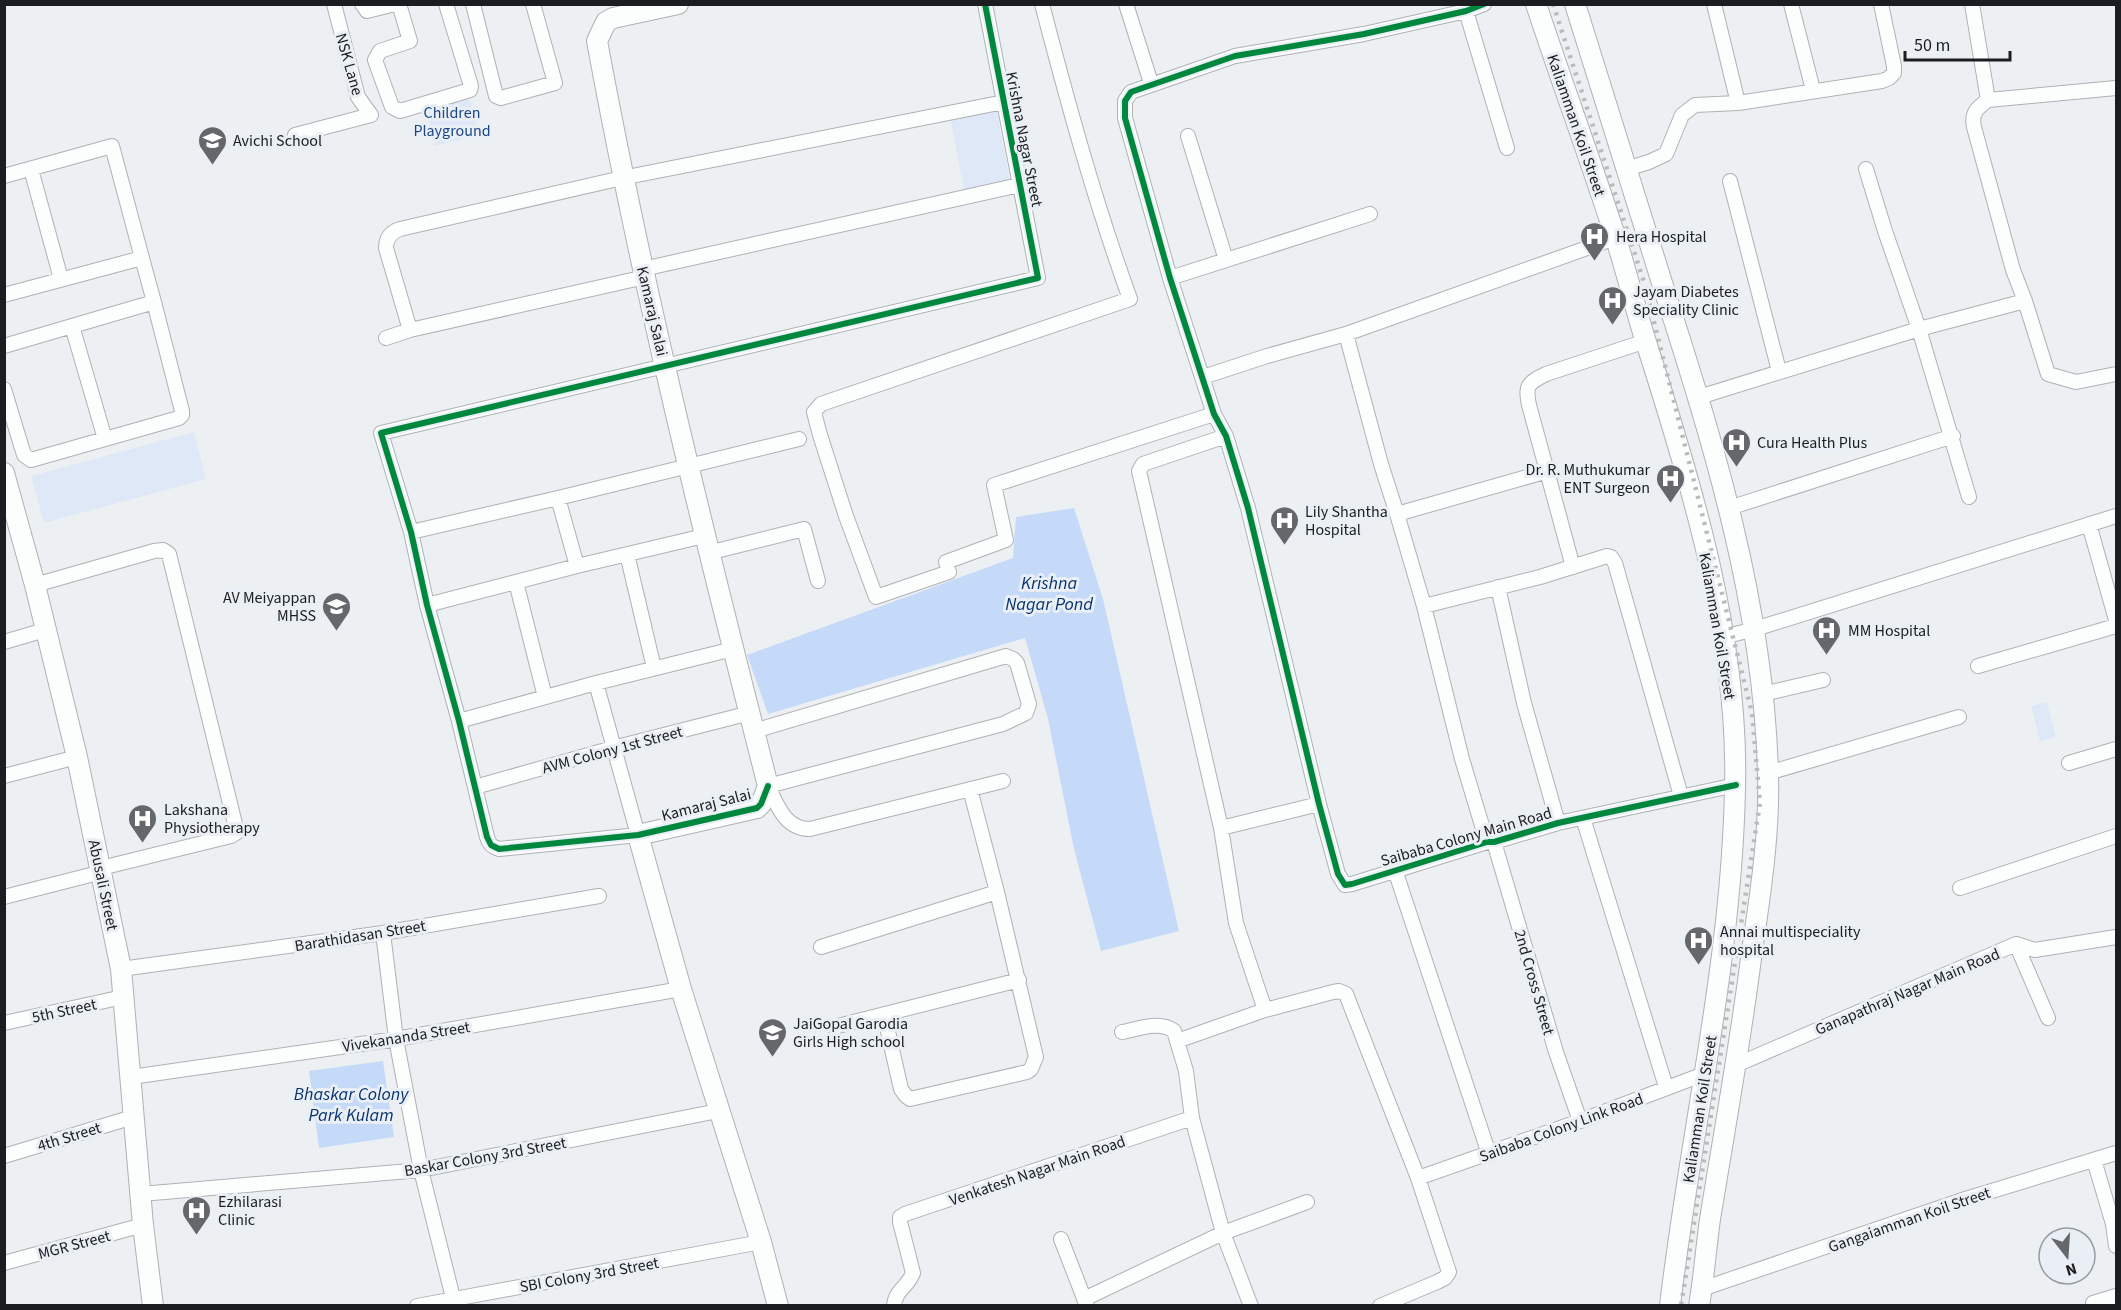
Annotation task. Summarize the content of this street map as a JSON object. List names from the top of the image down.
{
  "streets": {
    "main road": ["Kaliamman Koil Street", "Kamaraj Salai", "Abusali Street"],
    "street": [
      "NSK Lane",
      "Krishna Nagar Street",
      "AVM Colony 1st Street",
      "Saibaba Colony Main Road",
      "Barathidasan Street",
      "2nd Cross Street",
      "Ganapathraj Nagar Main Road",
      "5th Street",
      "Vivekananda Street",
      "Saibaba Colony Link Road",
      "4th Street",
      "Baskar Colony 3rd Street",
      "Venkatesh Nagar Main Road",
      "Gangaiamman Koil Street",
      "MGR Street",
      "SBI Colony 3rd Street"
    ]
  },
  "crossings": [
    ["Kaliamman Koil Street", "Saibaba Colony Main Road"],
    ["Kaliamman Koil Street", "Ganapathraj Nagar Main Road"],
    ["Kaliamman Koil Street", "Saibaba Colony Link Road"],
    ["Kaliamman Koil Street", "Gangaiamman Koil Street"],
    ["Krishna Nagar Street", "Kamaraj Salai"],
    ["Kamaraj Salai", "AVM Colony 1st Street"],
    ["Saibaba Colony Main Road", "2nd Cross Street"],
    ["Abusali Street", "Barathidasan Street"],
    ["Abusali Street", "5th Street"],
    ["Abusali Street", "Vivekananda Street"],
    ["Abusali Street", "4th Street"],
    ["Abusali Street", "Baskar Colony 3rd Street"],
    ["Abusali Street", "MGR Street"],
    ["2nd Cross Street", "Saibaba Colony Link Road"]
  ],
  "water": ["Krishna Nagar Pond", "Bhaskar Colony Park Kulam"],
  "parks": ["Children Playground"],
  "places": {
    "school or university": ["Avichi School", "AV Meiyappan MHSS", "JaiGopal Garodia Girls High school"],
    "hospital": [
      "Hera Hospital",
      "Jayam Diabetes Speciality Clinic",
      "Cura Health Plus",
      "Dr. R. Muthukumar ENT Surgeon",
      "Lily Shantha Hospital",
      "MM Hospital",
      "Lakshana Physiotherapy",
      "Annai multispeciality hospital",
      "Ezhilarasi Clinic"
    ]
  },
  "scale_bar": "50 m",
  "north": "bottom"
}
